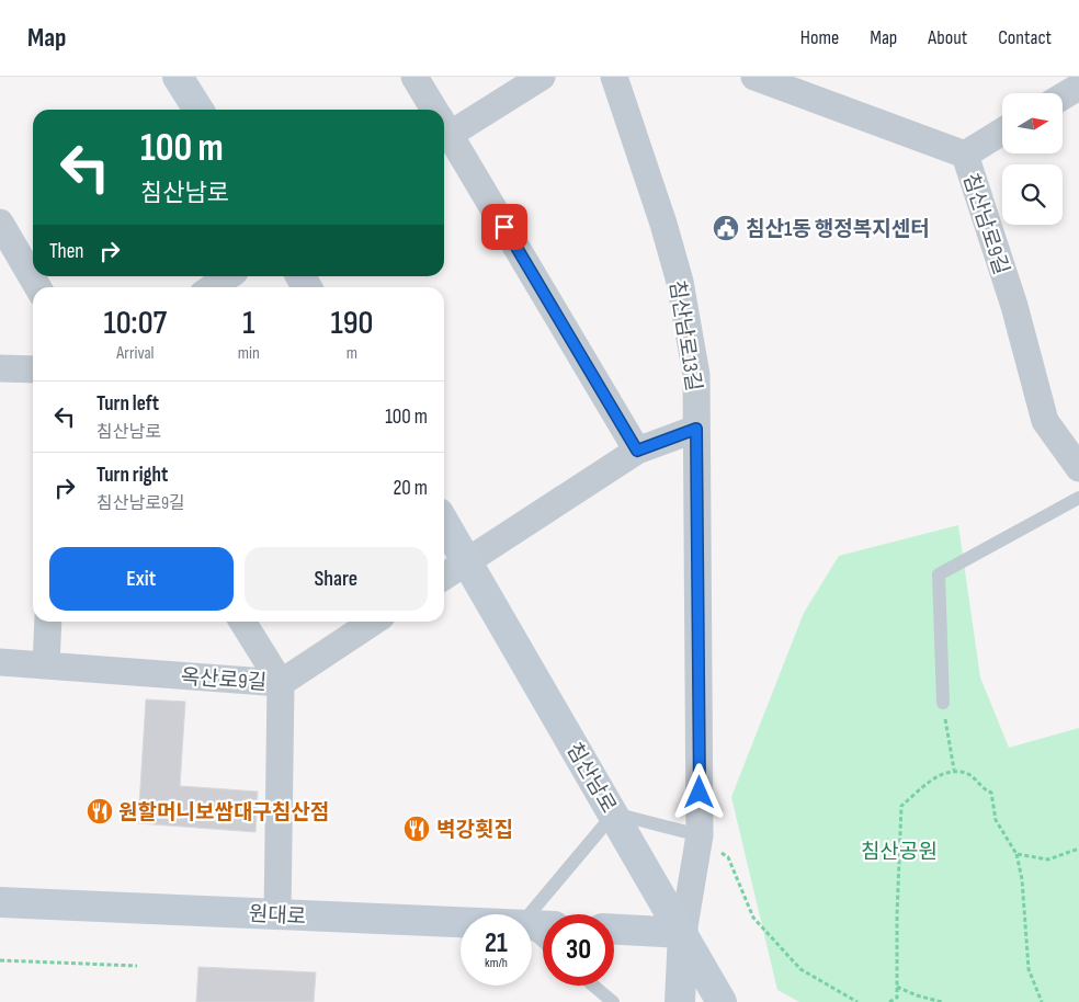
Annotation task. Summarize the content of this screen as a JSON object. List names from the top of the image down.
{
  "streets": {
    "main road": ["침산남로", "원대로"],
    "street": ["침산남로9길", "침산남로13길", "옥산로9길"]
  },
  "crossings": [
    ["침산남로13길", "침산남로"]
  ],
  "parks": ["침산공원"],
  "places": {
    "public building": ["침산1동 행정복지센터"],
    "restaurant": ["원할머니보쌈대구침산점", "벽강횟집"]
  },
  "north": "right",
  "page": {
    "header": "Map",
    "nav": [
      "Home",
      "Map",
      "About",
      "Contact"
    ],
    "turn": ["100 m", "침산남로"],
    "then": "Then",
    "eta": [
      "10:07",
      "Arrival",
      "1",
      "min",
      "190",
      "m"
    ],
    "list": [
      {
        "name": "Turn left",
        "note": "침산남로",
        "value": "100 m"
      },
      {
        "name": "Turn right",
        "note": "침산남로9길",
        "value": "20 m"
      }
    ],
    "buttons": ["Exit", "Share"],
    "speed": "21 km/h",
    "limit": "30"
  }
}
